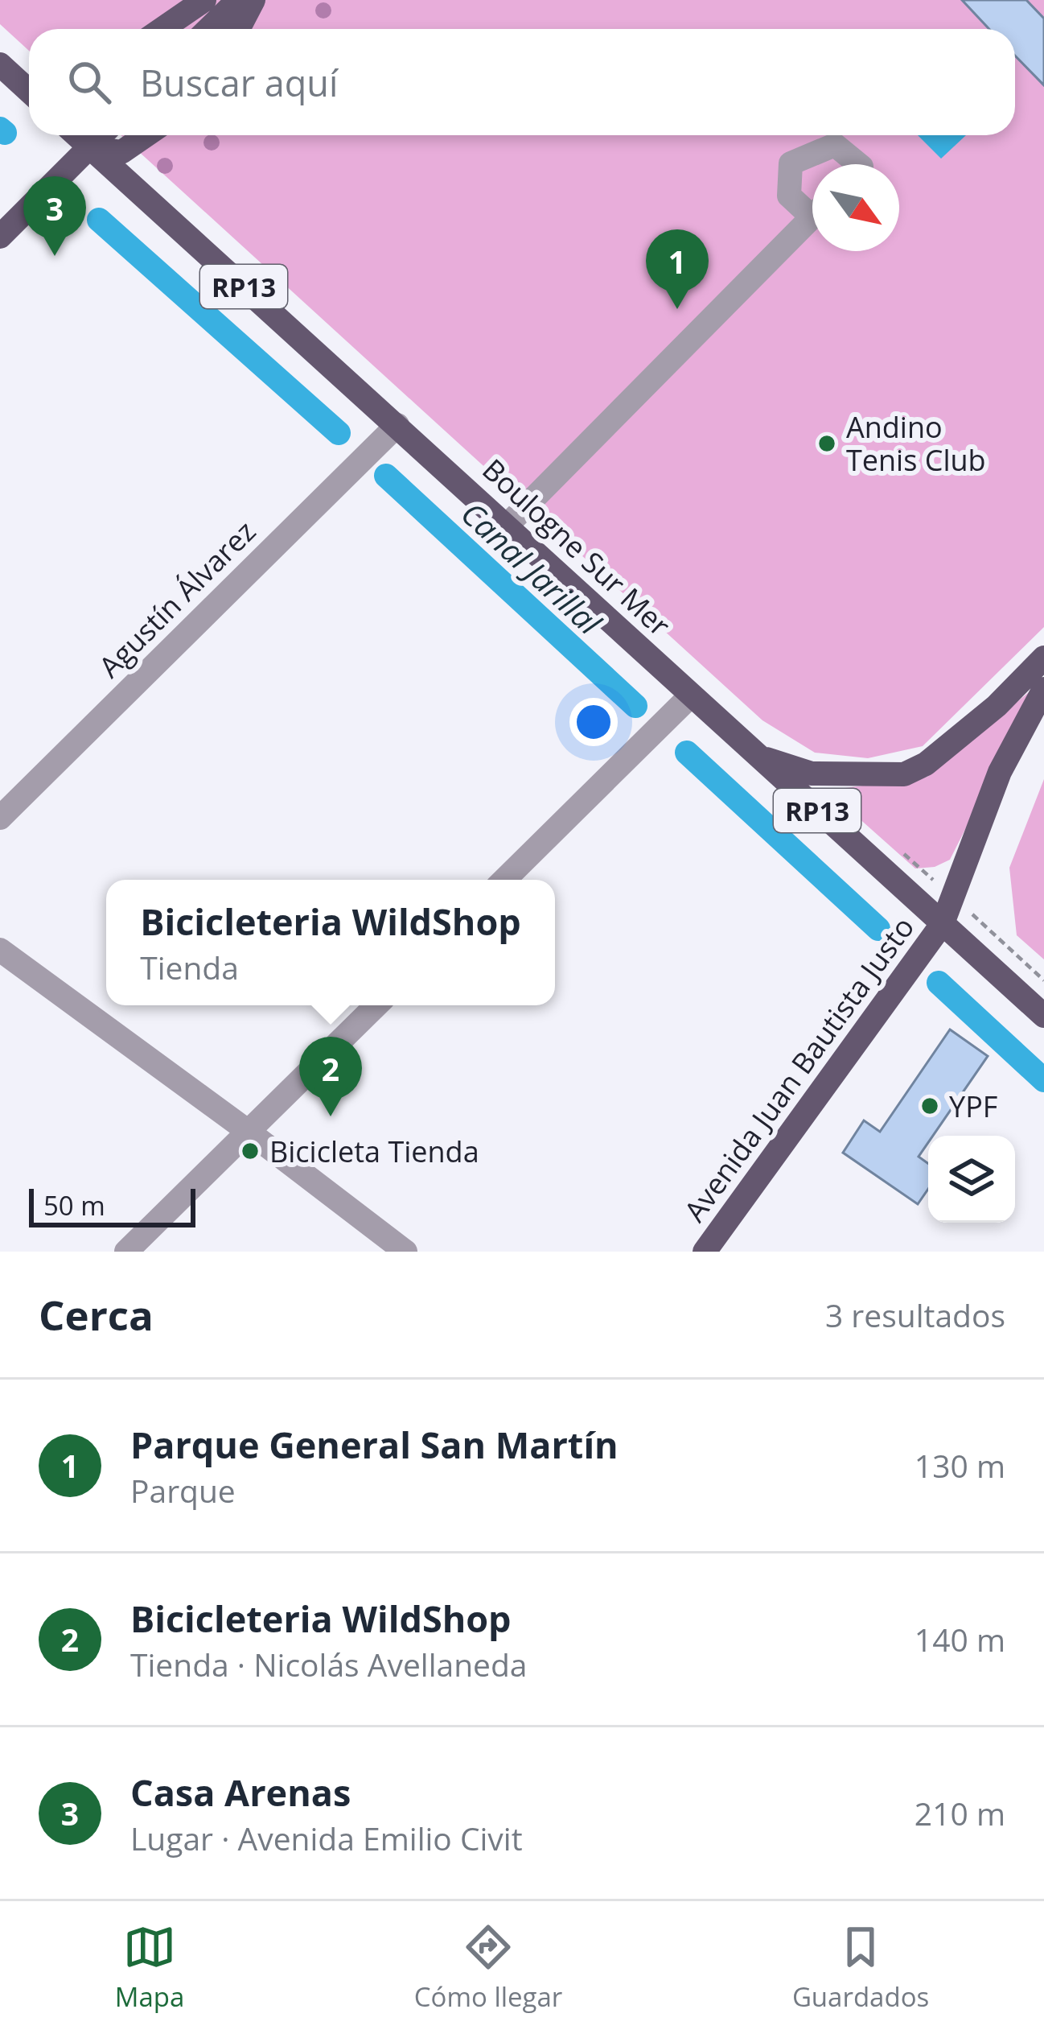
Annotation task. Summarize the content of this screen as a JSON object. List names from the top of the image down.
{
  "streets": {
    "main road": ["RP13", "Boulogne Sur Mer", "Avenida Juan Bautista Justo"],
    "street": ["Agustín Álvarez"]
  },
  "crossings": [
    ["Boulogne Sur Mer", "Agustín Álvarez"],
    ["Boulogne Sur Mer", "Avenida Juan Bautista Justo"]
  ],
  "water": ["Canal Jarillal"],
  "places": ["Andino Tenis Club", "YPF", "Bicicleta Tienda"],
  "scale_bar": "50 m",
  "north": "bottom right",
  "page": {
    "search": "Buscar aquí",
    "pins": ["3", "1", "2"],
    "popup": ["Bicicleteria WildShop", "Tienda"],
    "scale": "50 m",
    "heading": ["Cerca", "3 resultados"],
    "list": [
      {
        "mark": "1",
        "name": "Parque General San Martín",
        "note": "Parque",
        "value": "130 m"
      },
      {
        "mark": "2",
        "name": "Bicicleteria WildShop",
        "note": "Tienda · Nicolás Avellaneda",
        "value": "140 m"
      },
      {
        "mark": "3",
        "name": "Casa Arenas",
        "note": "Lugar · Avenida Emilio Civit",
        "value": "210 m"
      }
    ],
    "nav": ["Mapa", "Cómo llegar", "Guardados"]
  }
}
